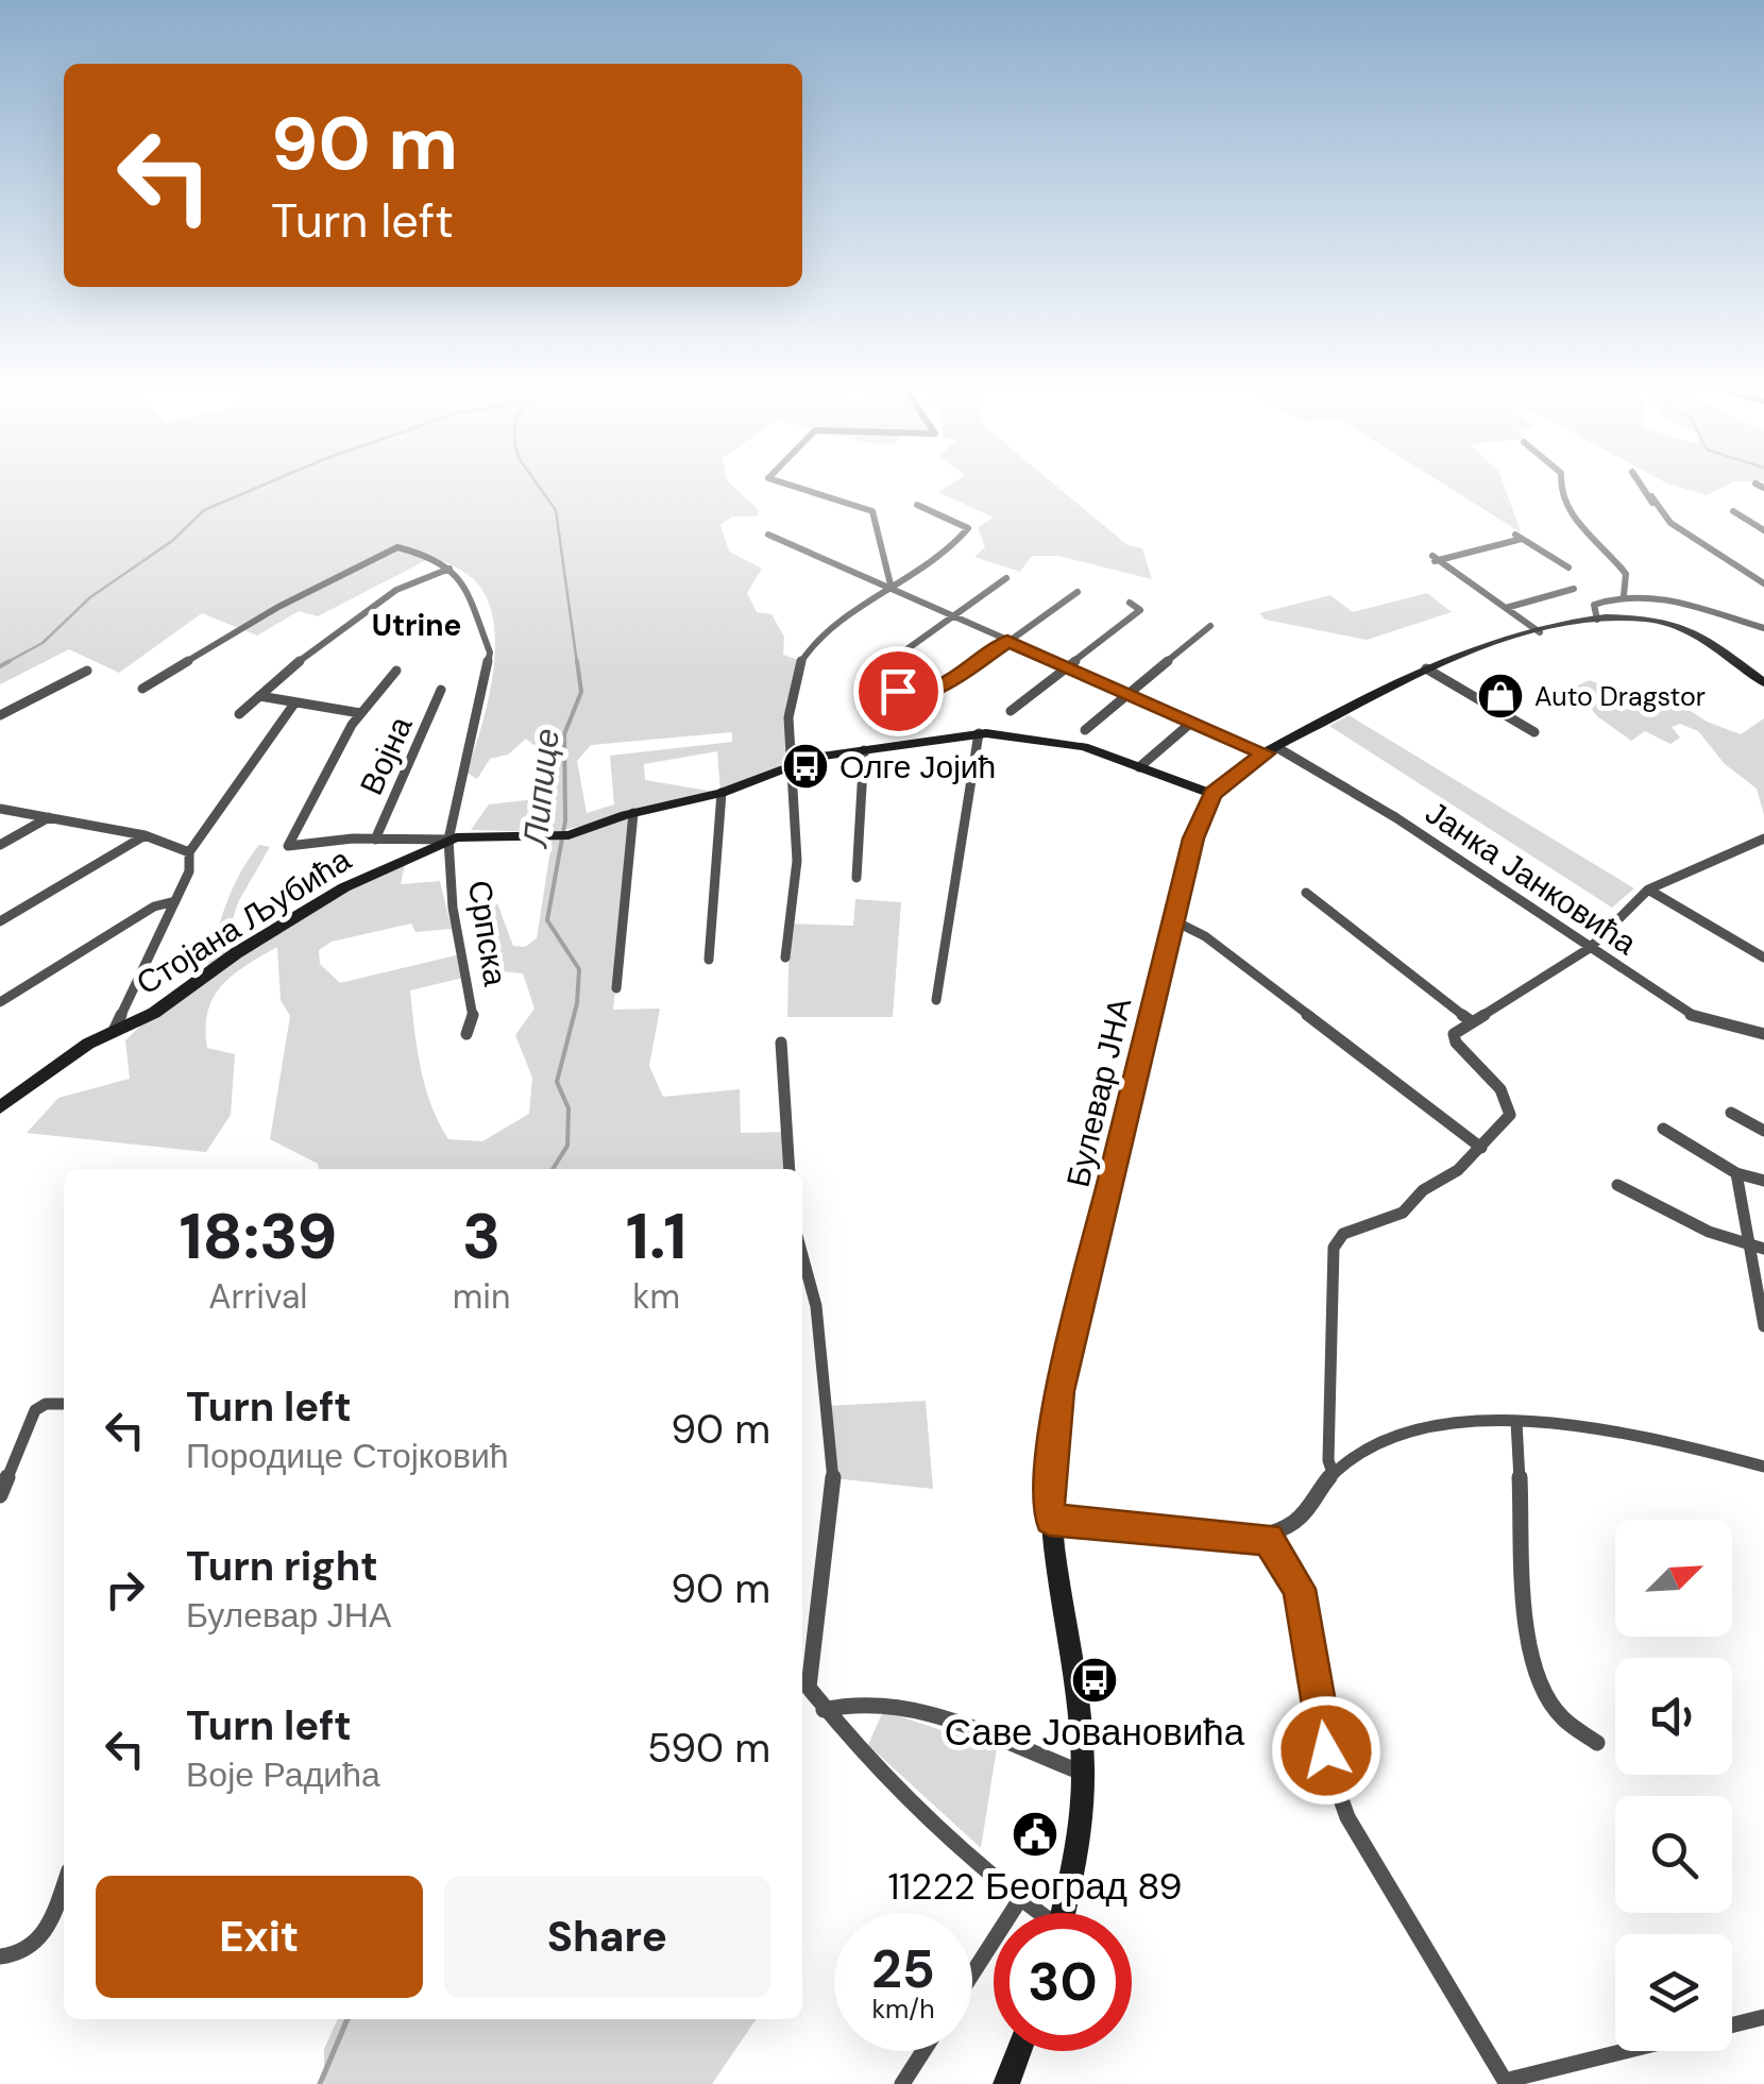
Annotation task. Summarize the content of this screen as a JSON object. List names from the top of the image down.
{
  "streets": {
    "main road": ["Стојана Љубића", "Булевар ЈНА"],
    "street": ["Војна", "Јанка Јанковића", "Српска"]
  },
  "crossings": [
    ["Стојана Љубића", "Српска"],
    ["Стојана Љубића", "Булевар ЈНА"]
  ],
  "districts": ["Utrine"],
  "water": ["Липице"],
  "places": {
    "shop": ["Auto Dragstor"],
    "bus stop": ["Олге Јојић", "Саве Јовановића"],
    "public building": ["11222 Београд 89"]
  },
  "north": "top right",
  "page": {
    "turn": ["90 m", "Turn left"],
    "eta": [
      "18:39",
      "Arrival",
      "3",
      "min",
      "1.1",
      "km"
    ],
    "list": [
      {
        "name": "Turn left",
        "note": "Породице Стојковић",
        "value": "90 m"
      },
      {
        "name": "Turn right",
        "note": "Булевар ЈНА",
        "value": "90 m"
      },
      {
        "name": "Turn left",
        "note": "Воје Радића",
        "value": "590 m"
      }
    ],
    "buttons": ["Exit", "Share"],
    "speed": "25 km/h",
    "limit": "30"
  }
}
